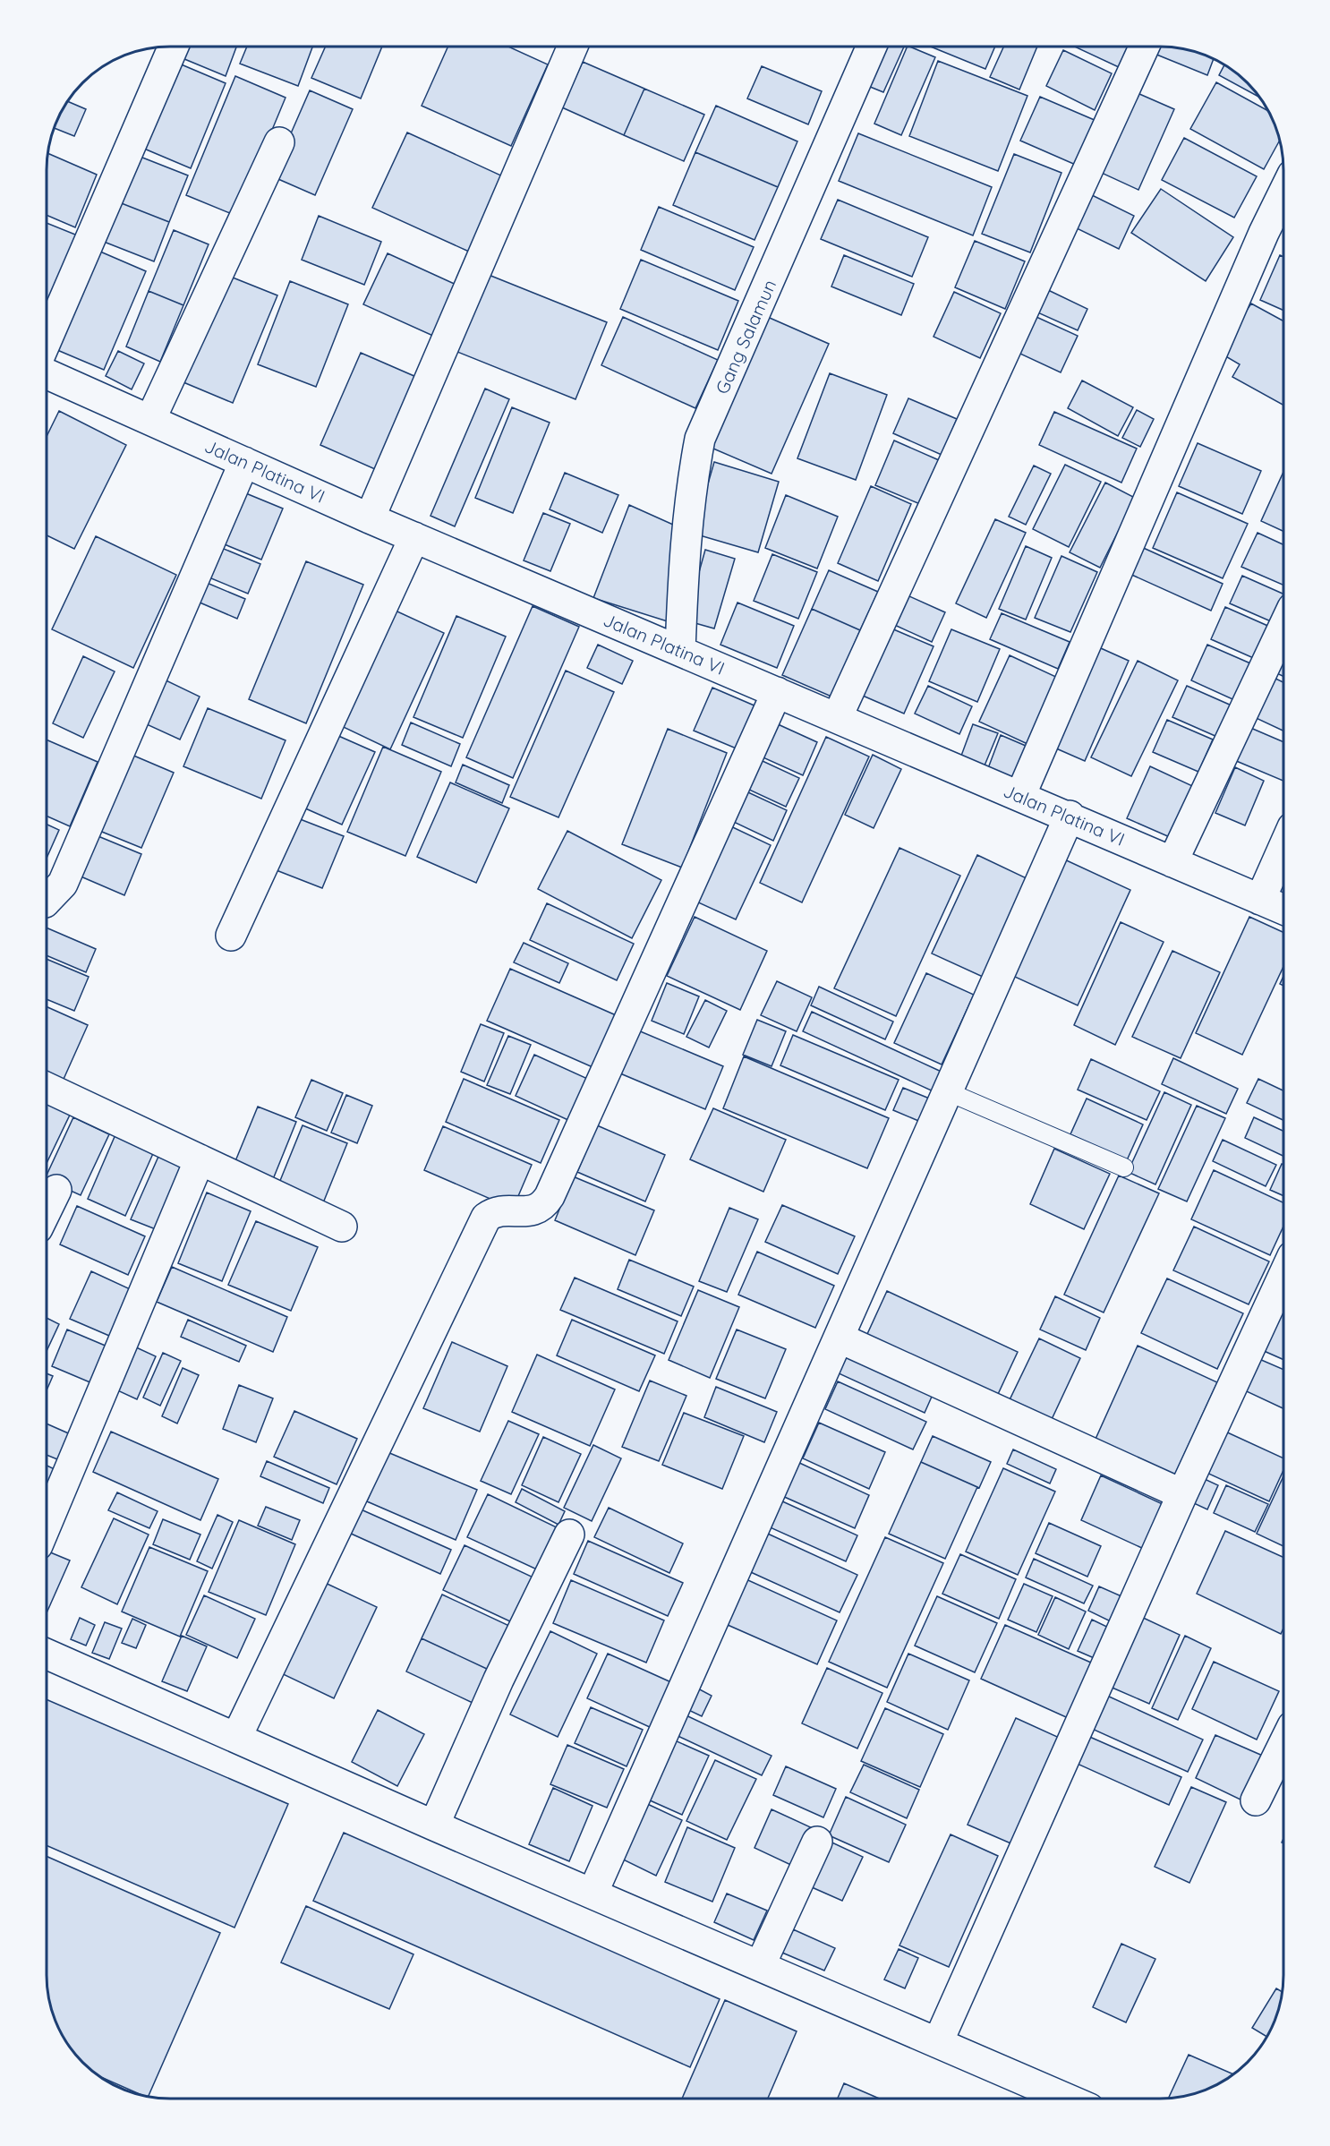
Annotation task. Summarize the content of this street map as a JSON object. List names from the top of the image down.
{
  "streets": {
    "street": ["Gang Salamun", "Jalan Platina VI"]
  },
  "crossings": [
    ["Gang Salamun", "Jalan Platina VI"]
  ]
}
